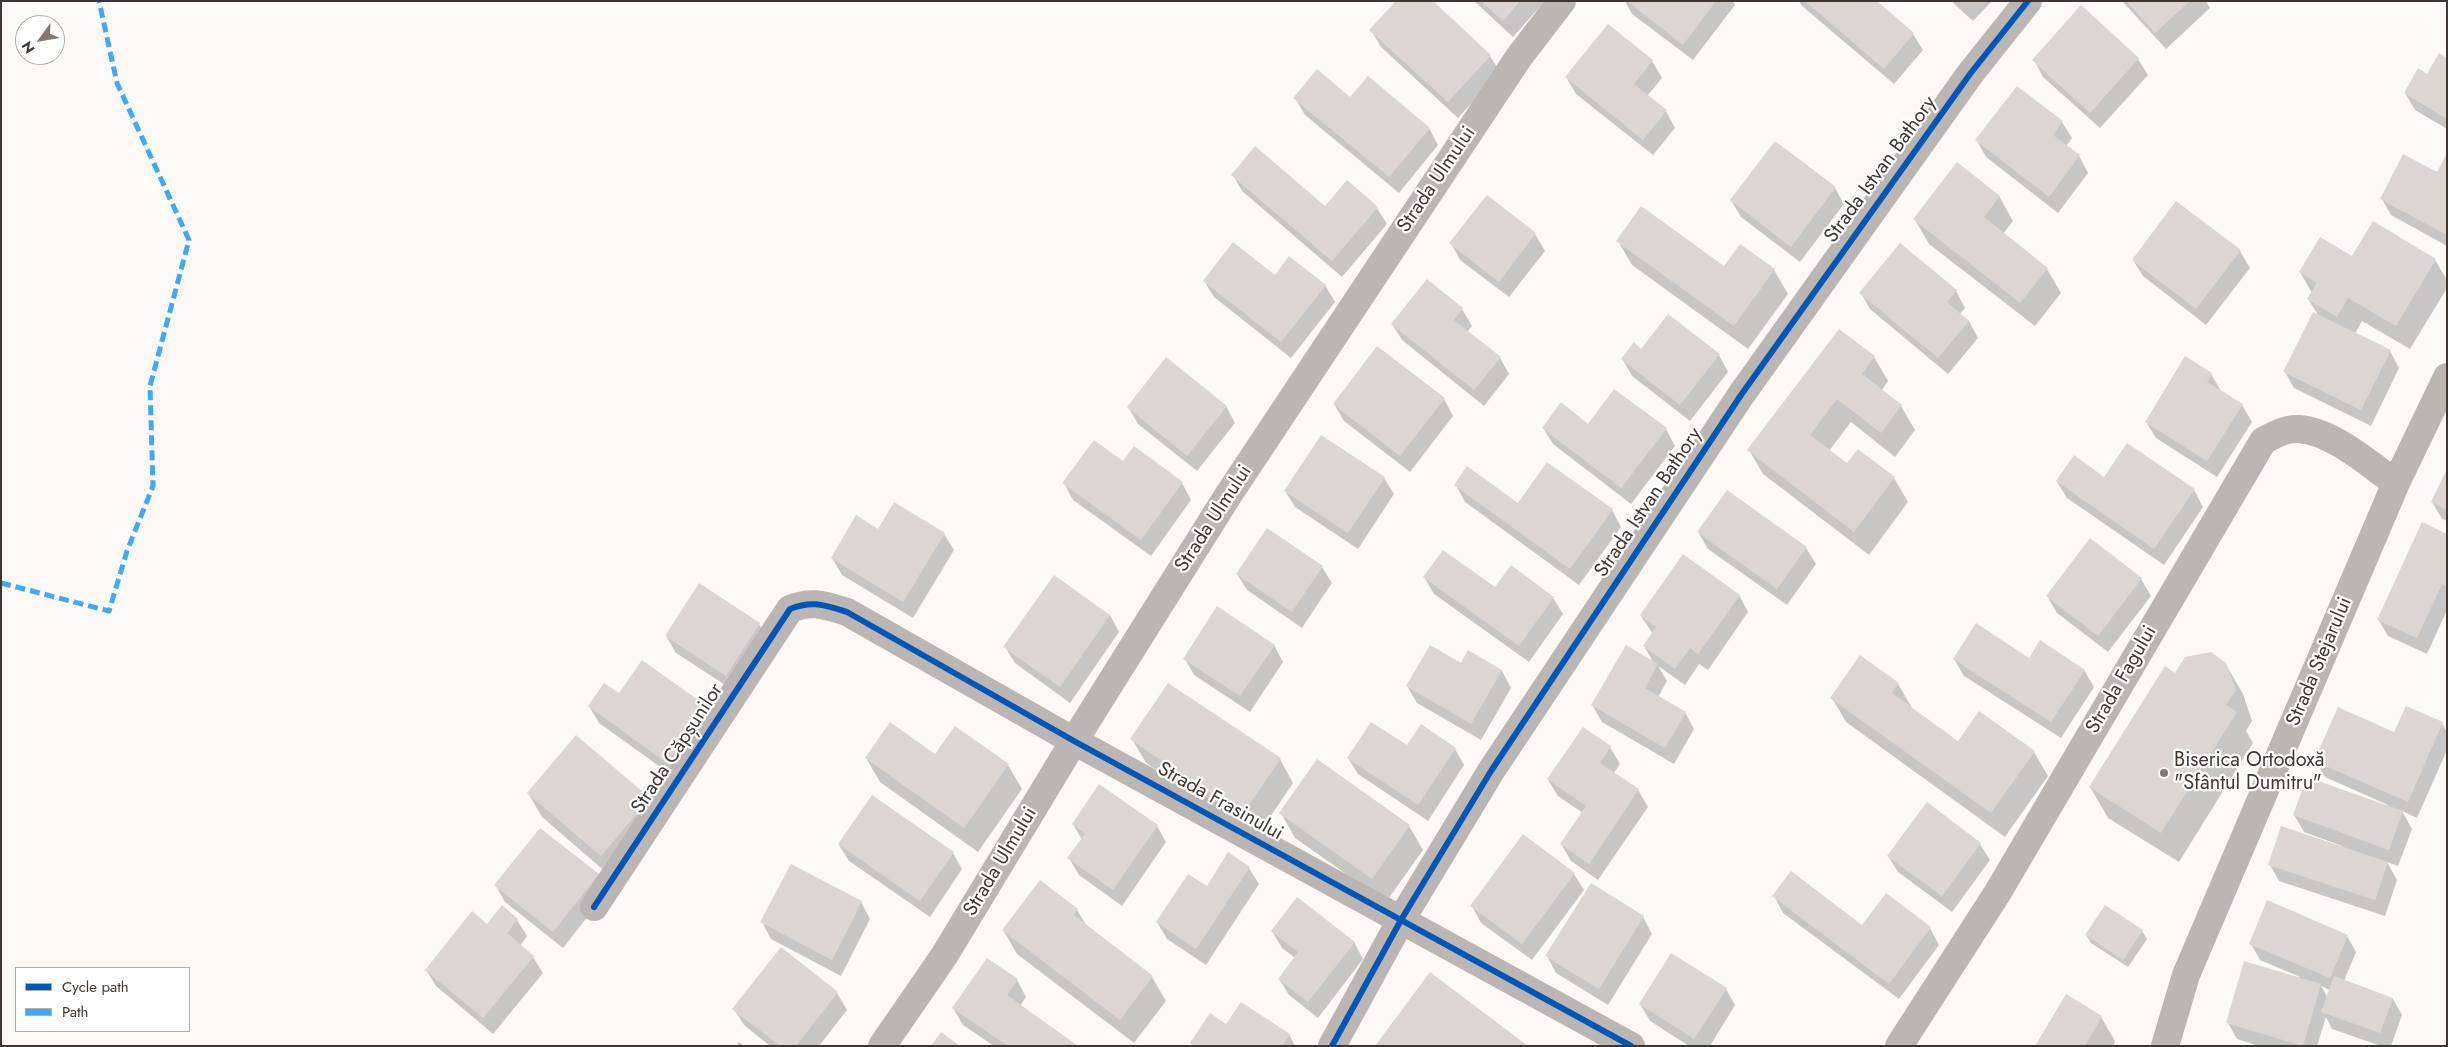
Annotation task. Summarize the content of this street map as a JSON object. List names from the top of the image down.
{
  "streets": {
    "street": [
      "Strada Istvan Bathory",
      "Strada Ulmului",
      "Strada Stejarului",
      "Strada Fagului",
      "Strada Căpșunilor",
      "Strada Frasinului"
    ]
  },
  "crossings": [
    ["Strada Istvan Bathory", "Strada Frasinului"],
    ["Strada Ulmului", "Strada Frasinului"],
    ["Strada Stejarului", "Strada Fagului"],
    ["Strada Căpșunilor", "Strada Frasinului"]
  ],
  "places": ["Biserica Ortodoxă \"Sfântul Dumitru\""],
  "legend": ["Cycle path", "Path"],
  "north": "bottom left"
}
